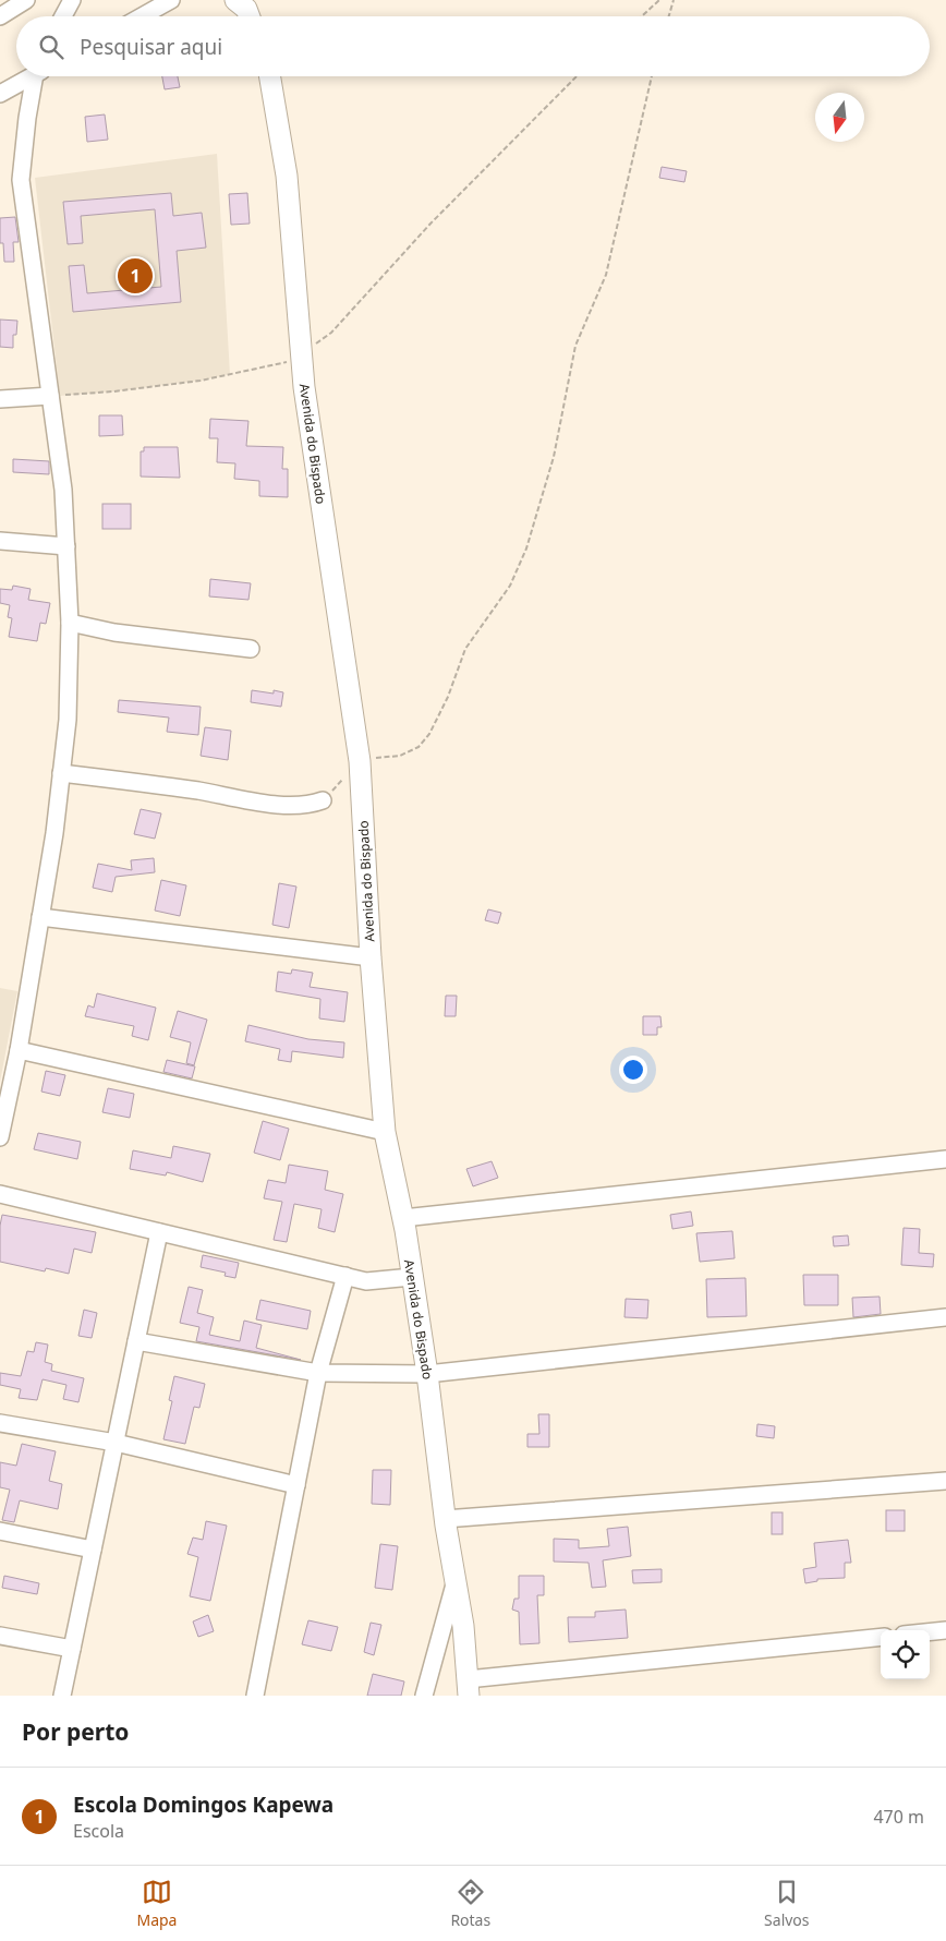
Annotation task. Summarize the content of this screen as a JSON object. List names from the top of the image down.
{
  "streets": {
    "main road": ["Avenida do Bispado"]
  },
  "north": "bottom",
  "page": {
    "search": "Pesquisar aqui",
    "pins": "1",
    "heading": "Por perto",
    "list": [
      {
        "mark": "1",
        "name": "Escola Domingos Kapewa",
        "note": "Escola",
        "value": "470 m"
      }
    ],
    "nav": ["Mapa", "Rotas", "Salvos"]
  }
}
